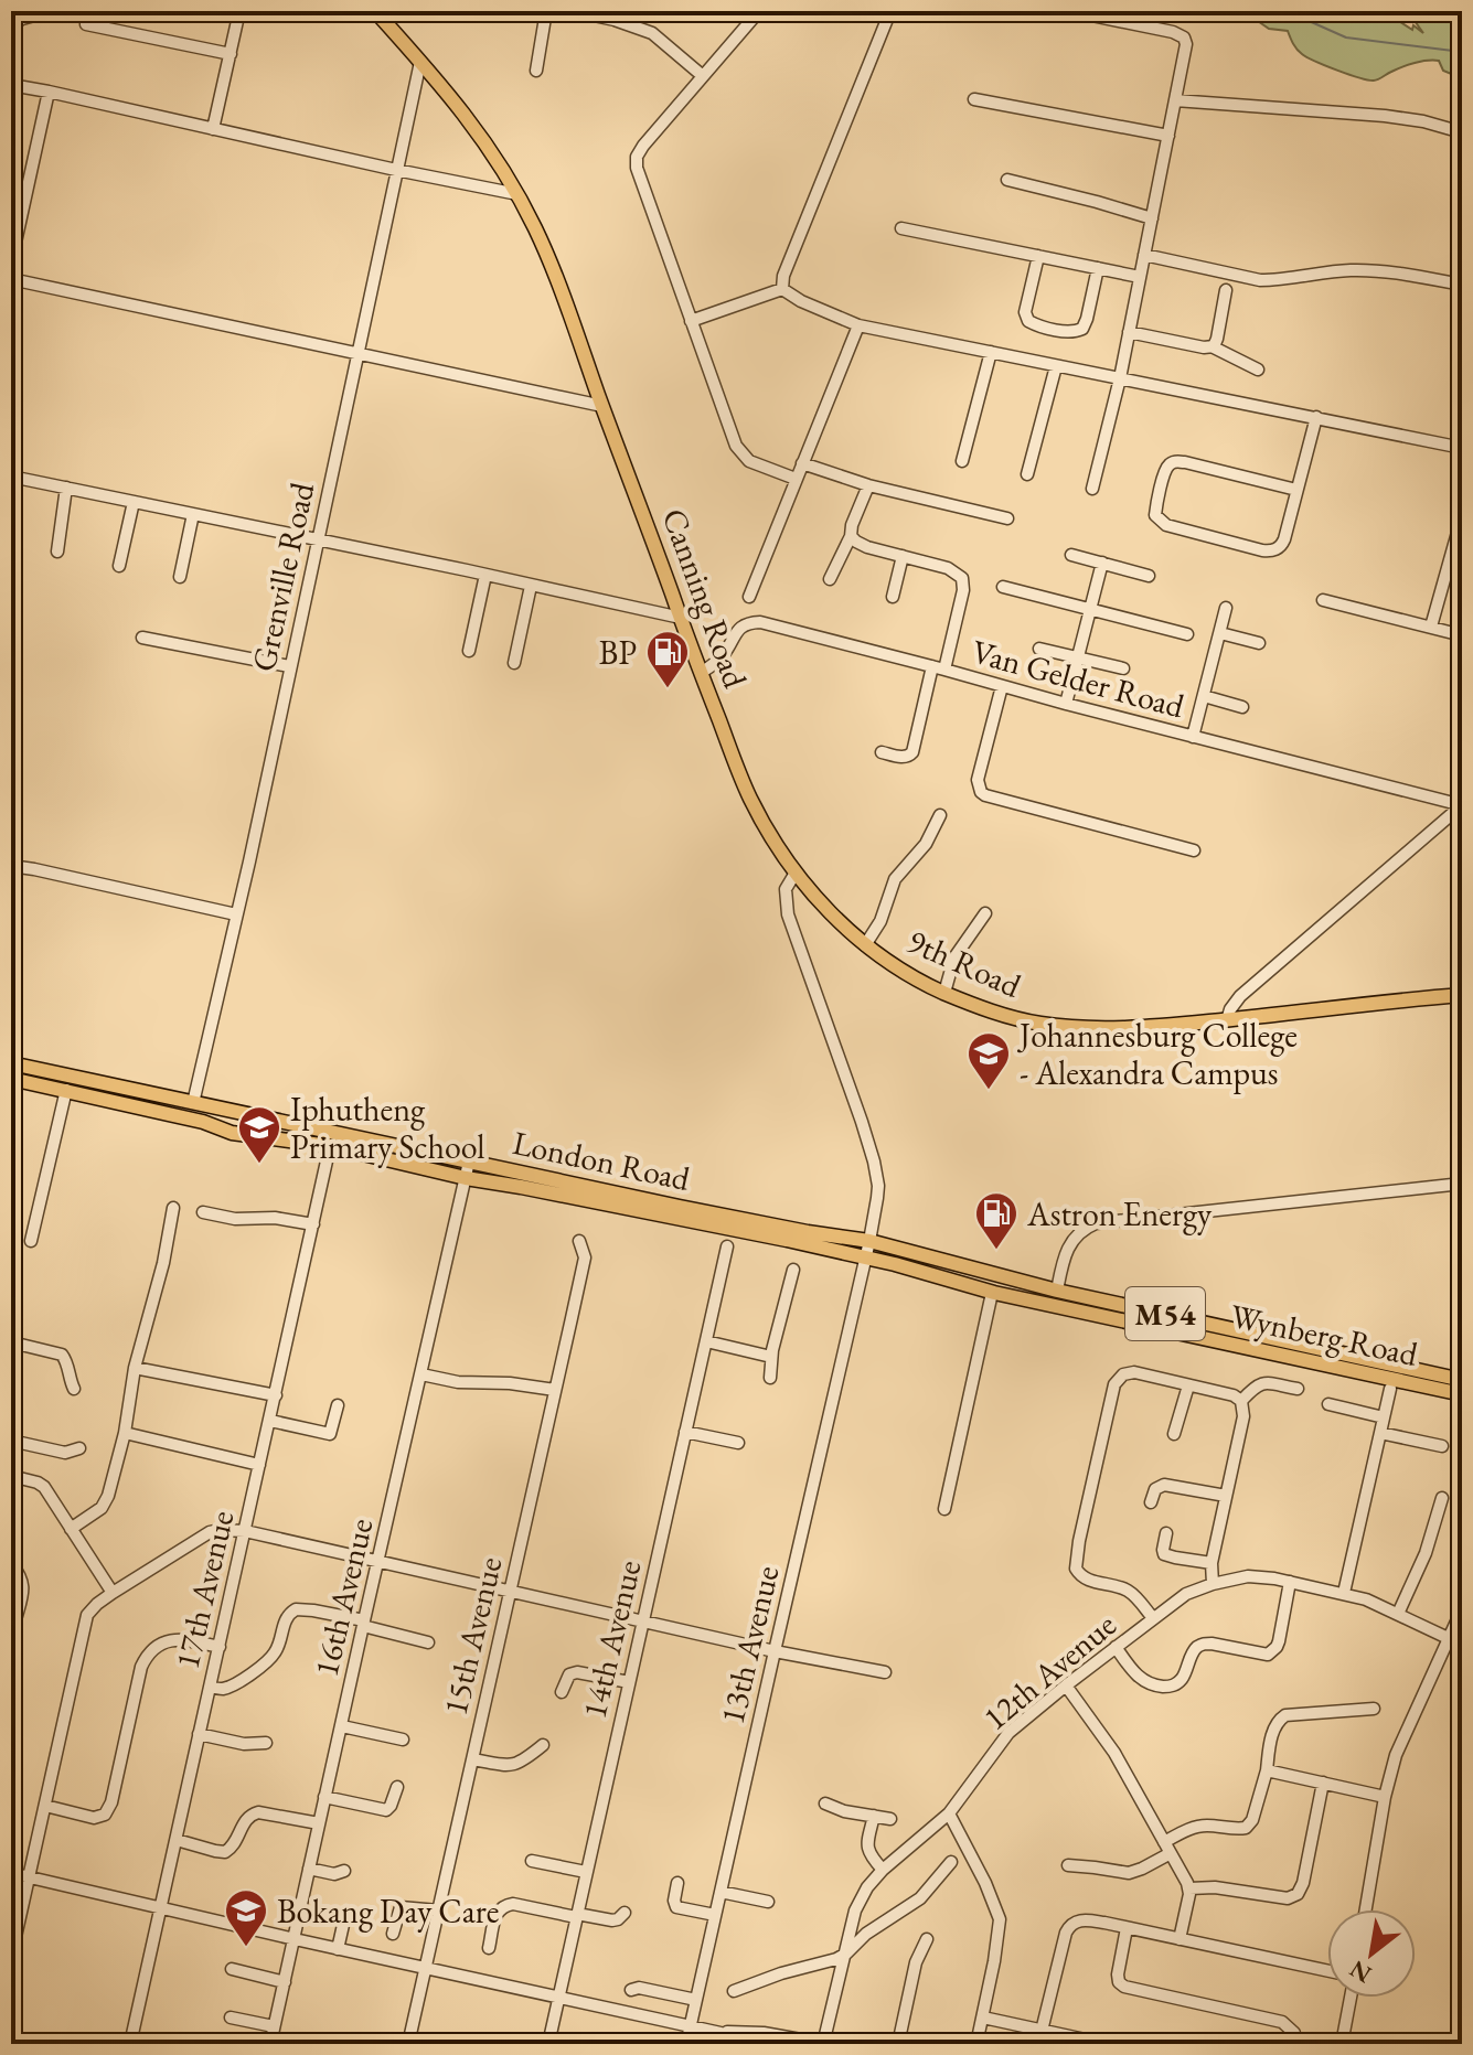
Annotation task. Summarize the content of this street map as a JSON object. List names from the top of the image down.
{
  "streets": {
    "main road": [
      "Canning Road",
      "9th Road",
      "London Road",
      "M54",
      "Wynberg Road"
    ],
    "street": [
      "Grenville Road",
      "Van Gelder Road",
      "17th Avenue",
      "16th Avenue",
      "15th Avenue",
      "14th Avenue",
      "13th Avenue",
      "12th Avenue"
    ]
  },
  "crossings": [
    ["Grenville Road", "Canning Road"],
    ["Grenville Road", "London Road"],
    ["Canning Road", "Van Gelder Road"],
    ["Canning Road", "9th Road"],
    ["London Road", "Wynberg Road"],
    ["London Road", "17th Avenue"],
    ["London Road", "16th Avenue"],
    ["London Road", "13th Avenue"],
    ["Wynberg Road", "13th Avenue"]
  ],
  "places": {
    "fuel station": ["BP", "Astron Energy"],
    "school or university": ["Johannesburg College - Alexandra Campus", "Iphutheng Primary School", "Bokang Day Care"]
  },
  "north": "bottom left"
}
